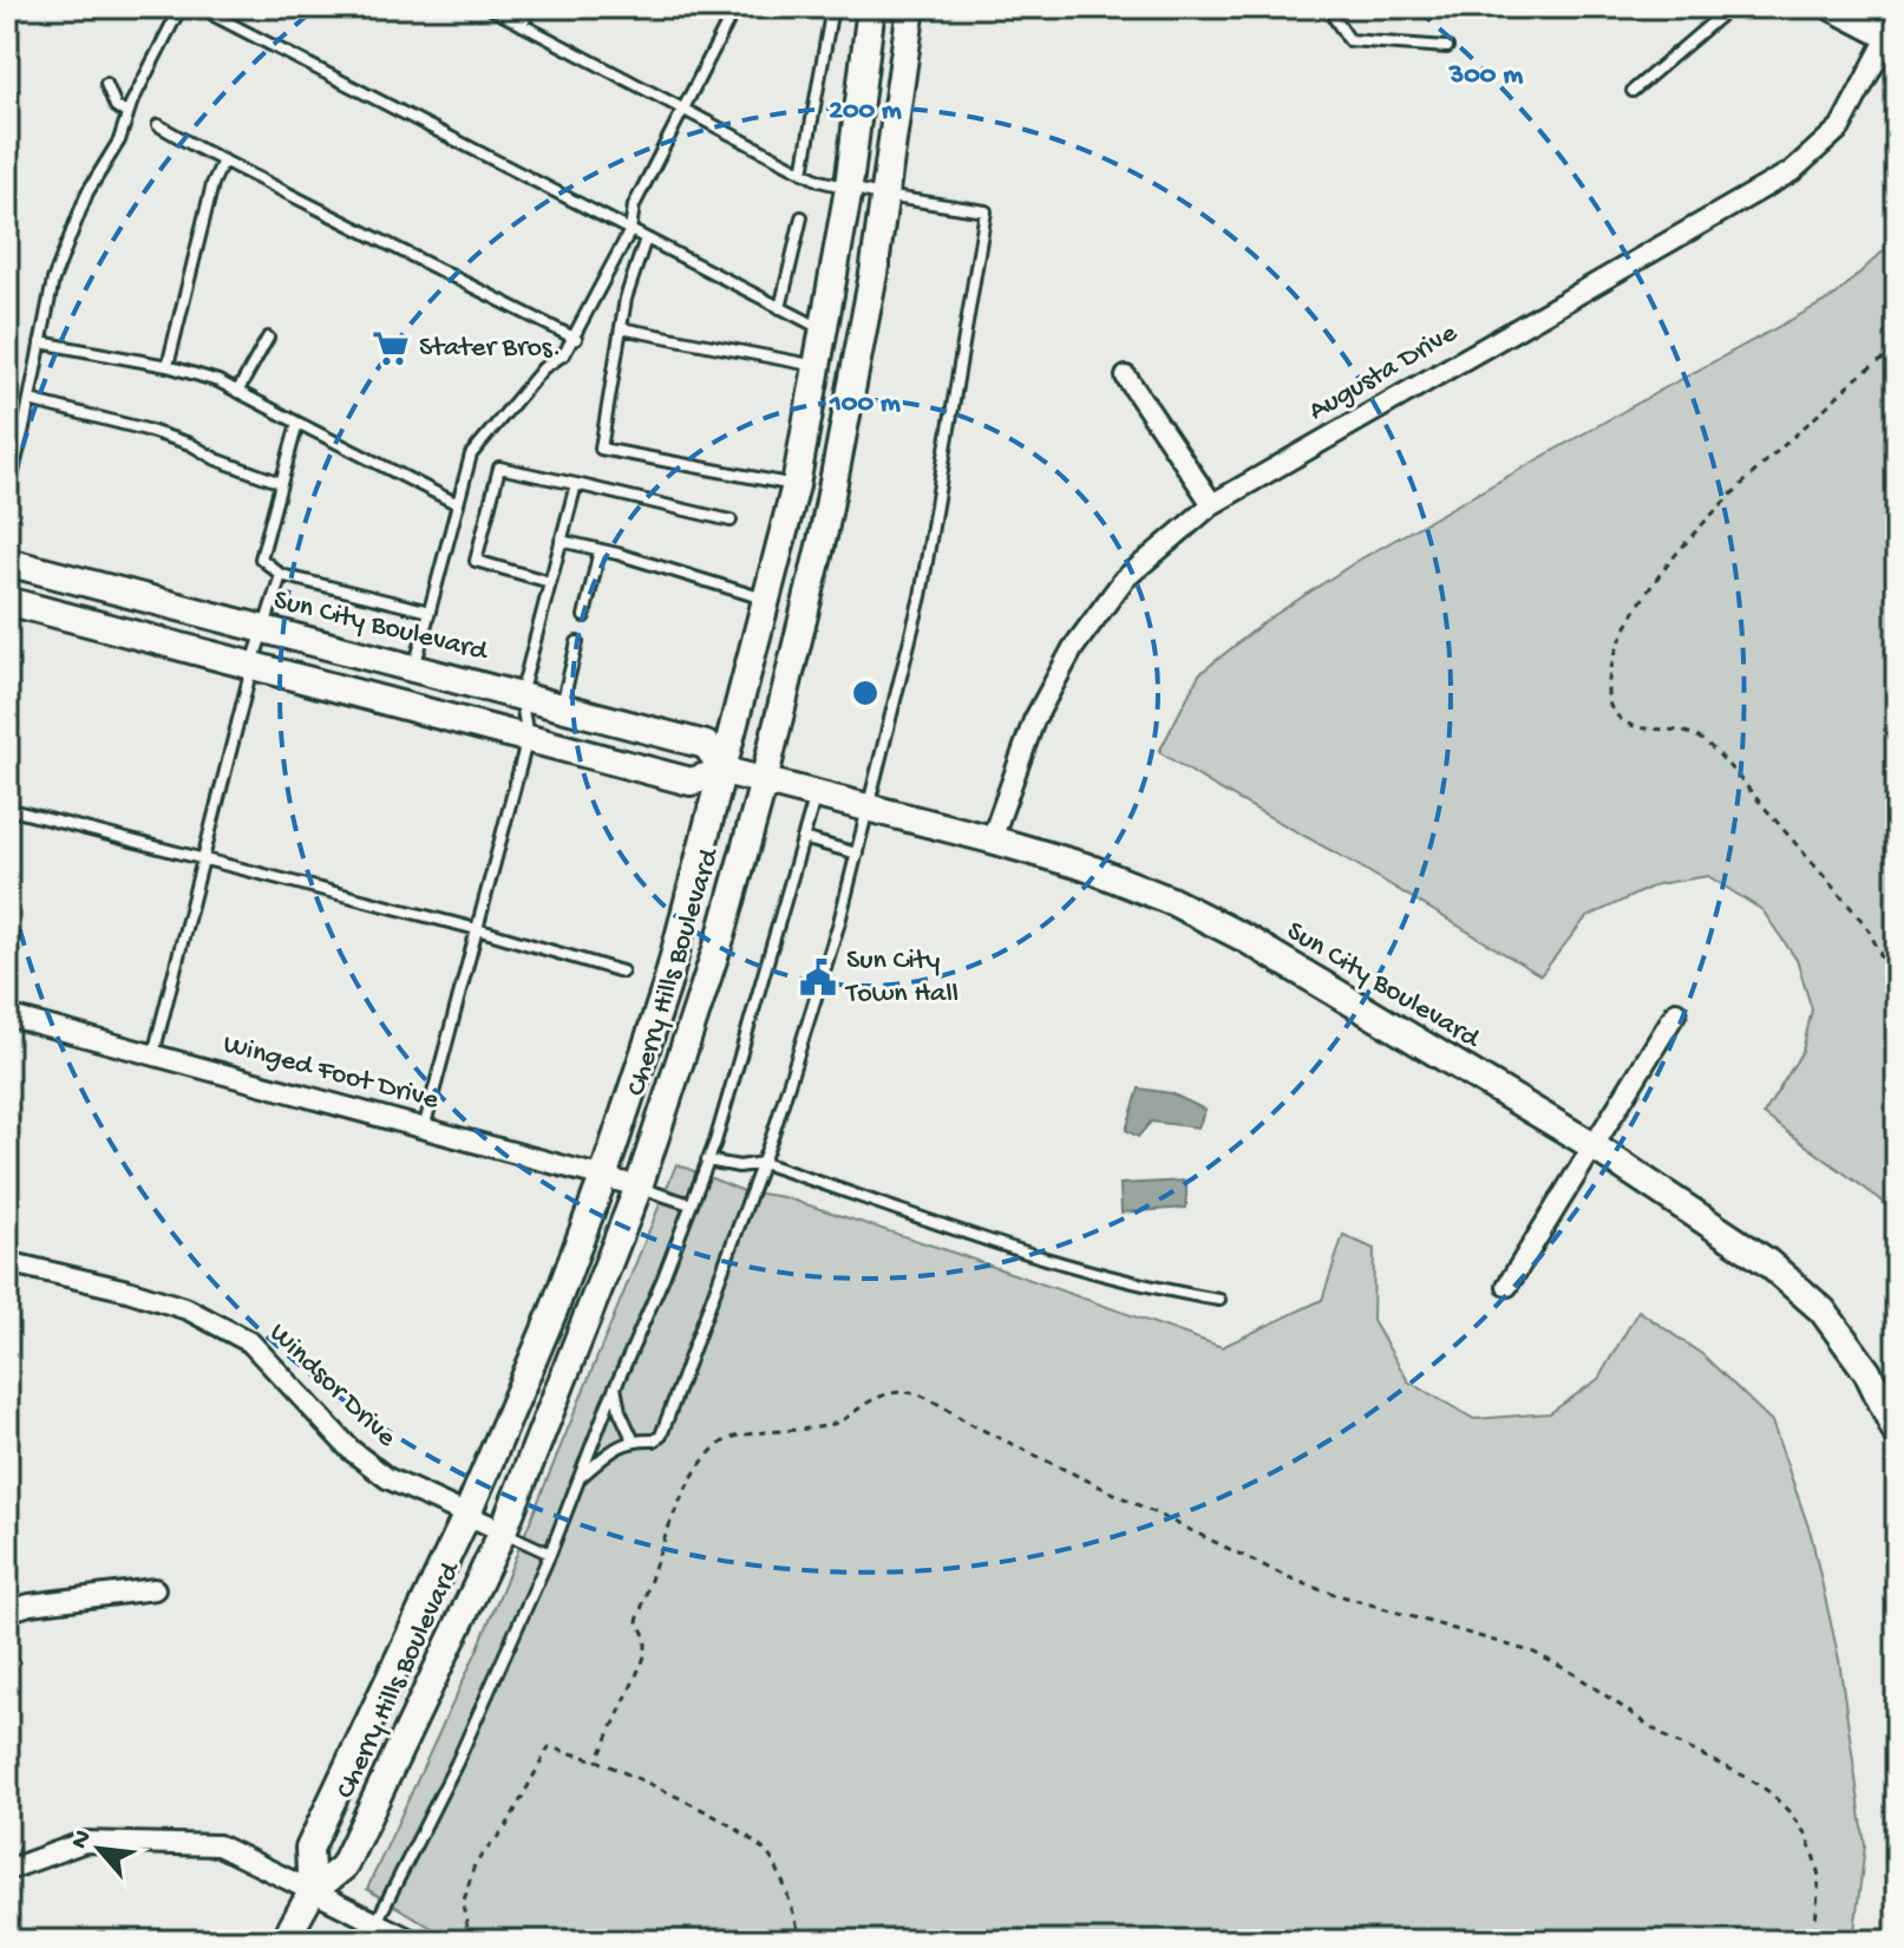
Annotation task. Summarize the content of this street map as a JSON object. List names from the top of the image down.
{
  "streets": {
    "street": [
      "Augusta Drive",
      "Sun City Boulevard",
      "Cherry Hills Boulevard",
      "Winged Foot Drive",
      "Windsor Drive"
    ]
  },
  "crossings": [
    ["Augusta Drive", "Sun City Boulevard"],
    ["Sun City Boulevard", "Cherry Hills Boulevard"],
    ["Cherry Hills Boulevard", "Winged Foot Drive"],
    ["Cherry Hills Boulevard", "Windsor Drive"]
  ],
  "places": {
    "supermarket": ["Stater Bros."],
    "public building": ["Sun City Town Hall"]
  },
  "north": "top left",
  "rings": ["300 m", "200 m", "100 m"]
}
